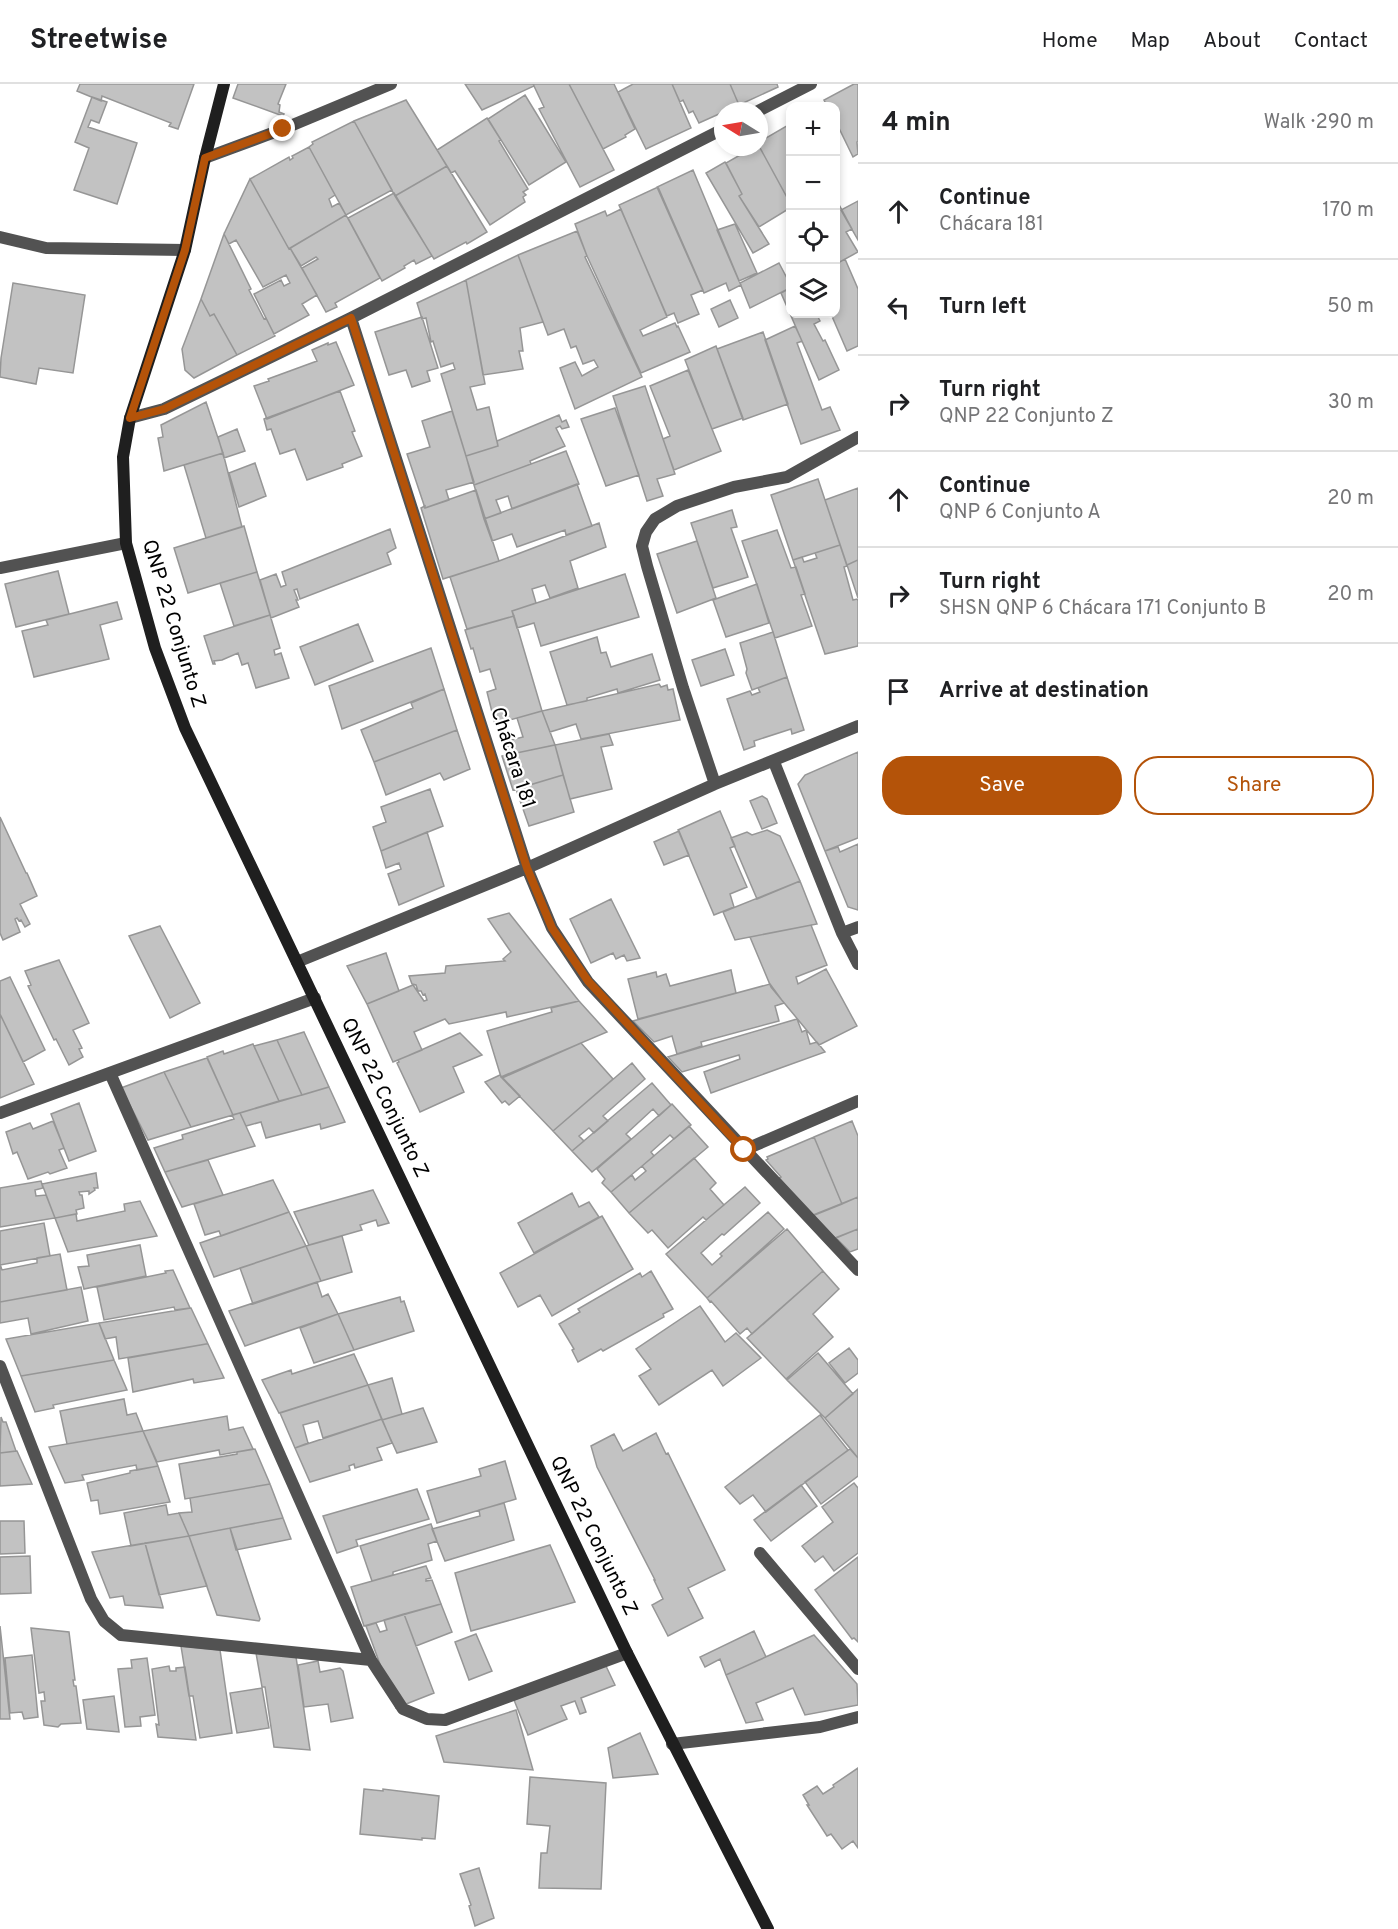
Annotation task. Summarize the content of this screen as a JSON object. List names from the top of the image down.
{
  "streets": {
    "street": ["QNP 22 Conjunto Z", "Chácara 181"]
  },
  "north": "left",
  "page": {
    "header": "Streetwise",
    "nav": [
      "Home",
      "Map",
      "About",
      "Contact"
    ],
    "heading": ["4 min", "Walk · 290 m"],
    "map_buttons": ["+", "−"],
    "list": [
      ["Continue", "Chácara 181", "170 m"],
      ["Turn left", "50 m"],
      ["Turn right", "QNP 22 Conjunto Z", "30 m"],
      ["Continue", "QNP 6 Conjunto A", "20 m"],
      ["Turn right", "SHSN QNP 6 Chácara 171 Conjunto B", "20 m"],
      "Arrive at destination"
    ],
    "buttons": ["Save", "Share"]
  }
}
